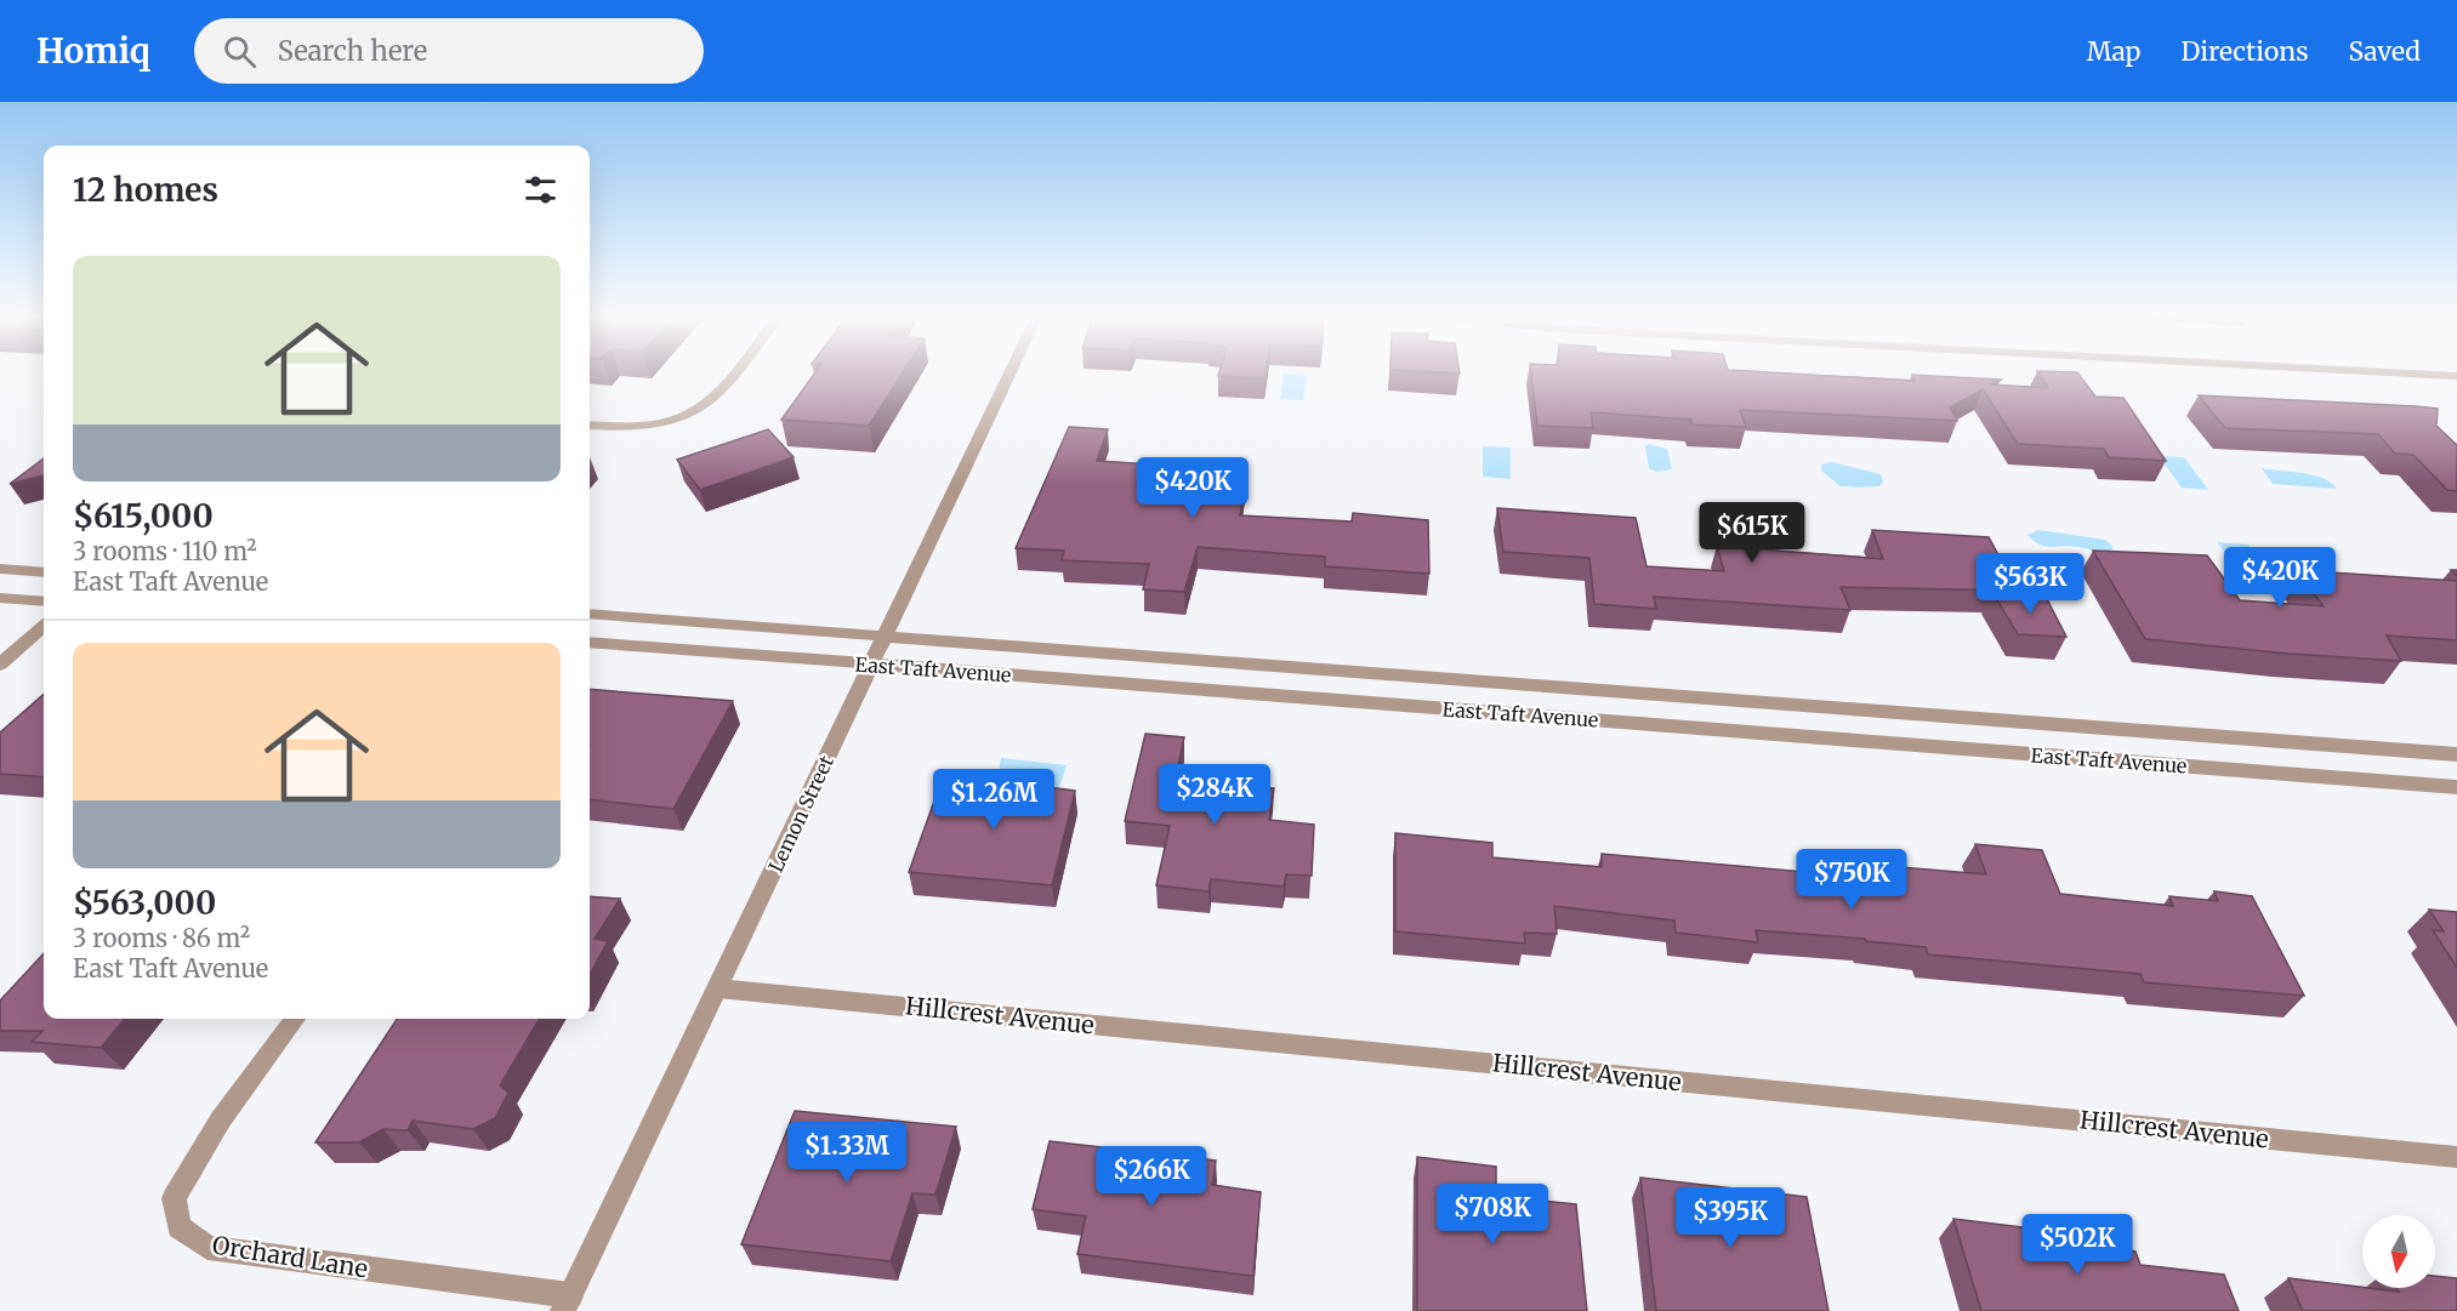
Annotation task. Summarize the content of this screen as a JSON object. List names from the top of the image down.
{
  "streets": {
    "street": [
      "East Taft Avenue",
      "Lemon Street",
      "Hillcrest Avenue",
      "Orchard Lane"
    ]
  },
  "crossings": [
    ["East Taft Avenue", "Lemon Street"],
    ["Lemon Street", "Hillcrest Avenue"],
    ["Lemon Street", "Orchard Lane"]
  ],
  "north": "bottom",
  "page": {
    "header": "Homiq",
    "search": "Search here",
    "nav": ["Map", "Directions", "Saved"],
    "heading": "12 homes",
    "list": [
      {
        "name": "$615,000",
        "note": "3 rooms · 110 m² · East Taft Avenue"
      },
      {
        "name": "$563,000",
        "note": "3 rooms · 86 m² · East Taft Avenue"
      }
    ],
    "price": [
      "$420K",
      "$615K",
      "$420K",
      "$563K",
      "$284K",
      "$1.26M",
      "$750K",
      "$1.33M",
      "$266K",
      "$708K",
      "$395K",
      "$502K"
    ]
  }
}
